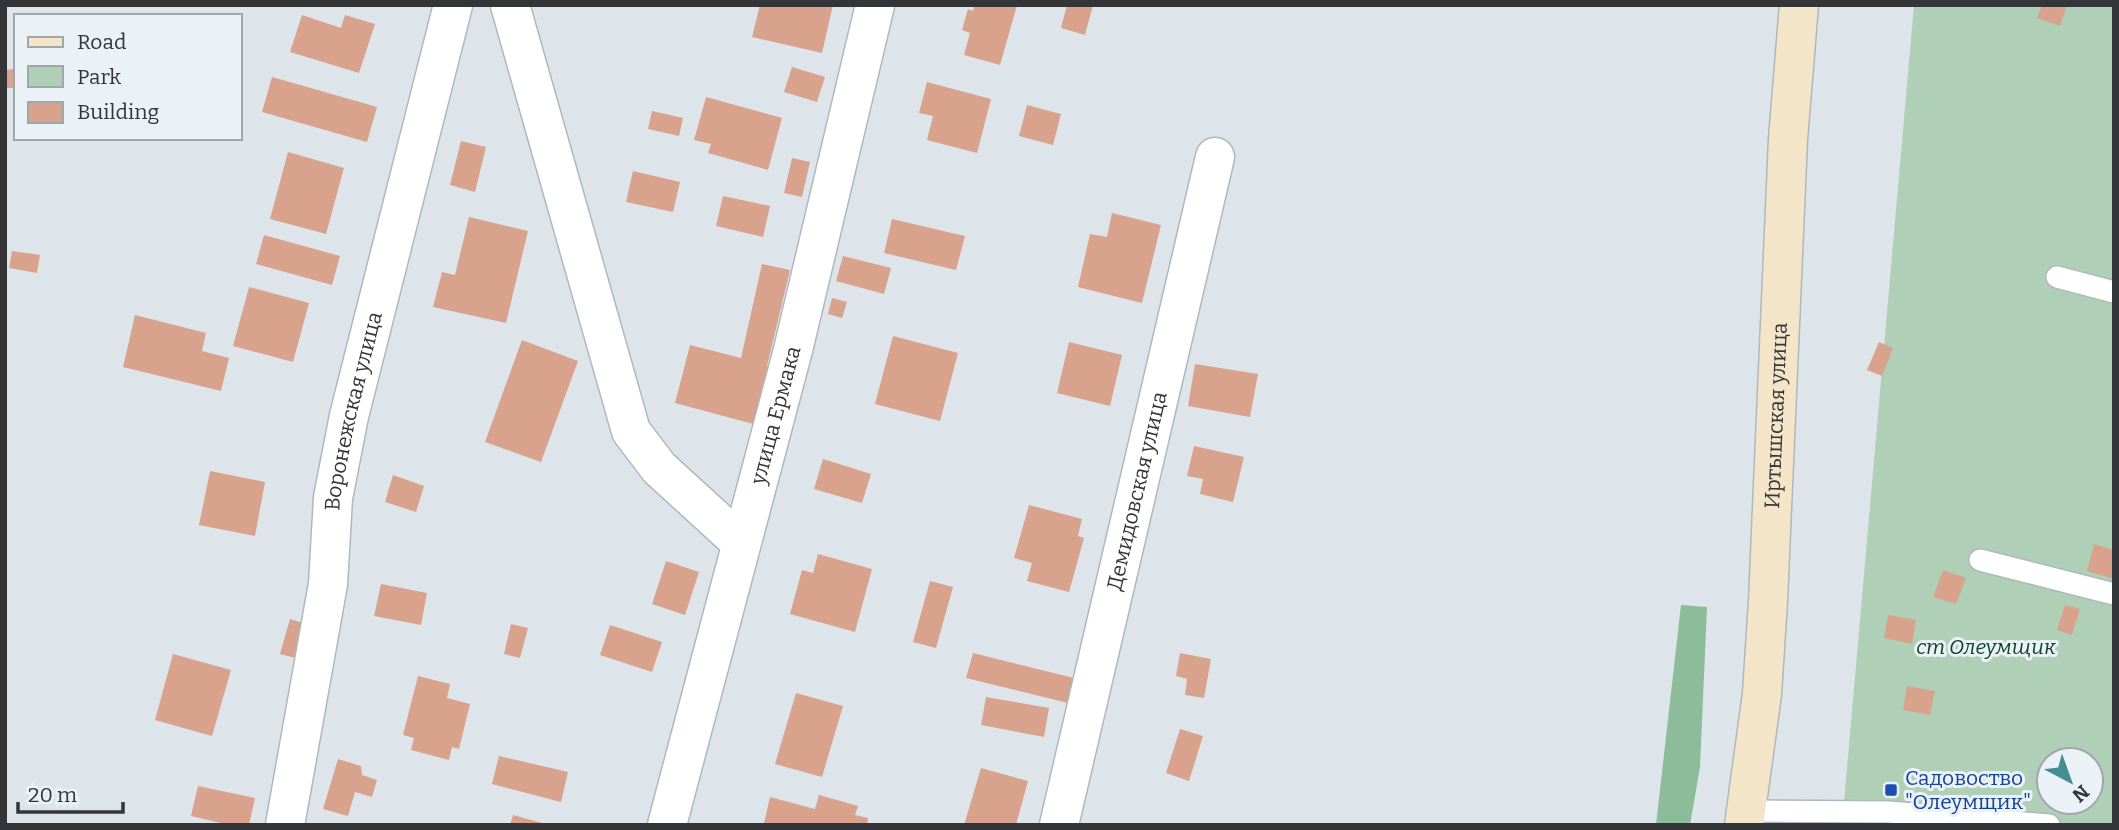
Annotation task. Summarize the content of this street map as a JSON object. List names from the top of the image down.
{
  "streets": {
    "main road": ["Иртышская улица"],
    "street": ["Воронежская улица", "улица Ермака", "Демидовская улица"]
  },
  "parks": ["ст Олеумщик"],
  "places": {
    "transit": ["Садовоство \"Олеумщик\""]
  },
  "legend": ["Road", "Park", "Building"],
  "scale_bar": "20 m",
  "north": "bottom right"
}
